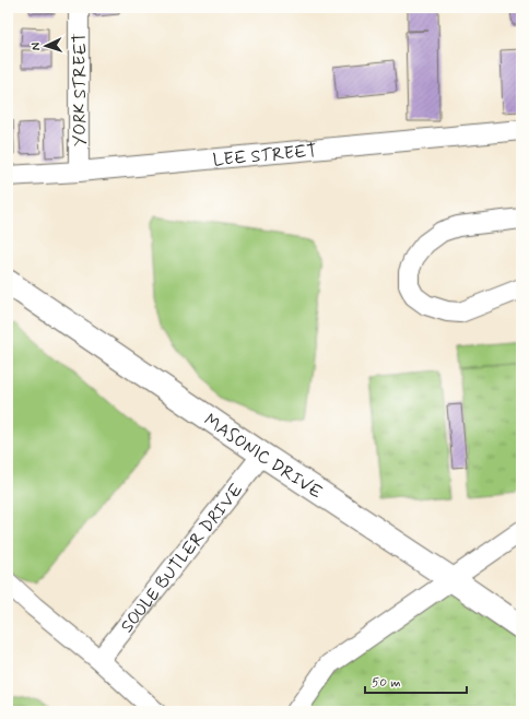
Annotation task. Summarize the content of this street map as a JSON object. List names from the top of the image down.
{
  "streets": {
    "main road": ["MASONIC DRIVE"],
    "street": ["YORK STREET", "LEE STREET", "SOULE BUTLER DRIVE"]
  },
  "crossings": [
    ["YORK STREET", "LEE STREET"],
    ["MASONIC DRIVE", "SOULE BUTLER DRIVE"]
  ],
  "scale_bar": "50 m",
  "north": "left"
}
